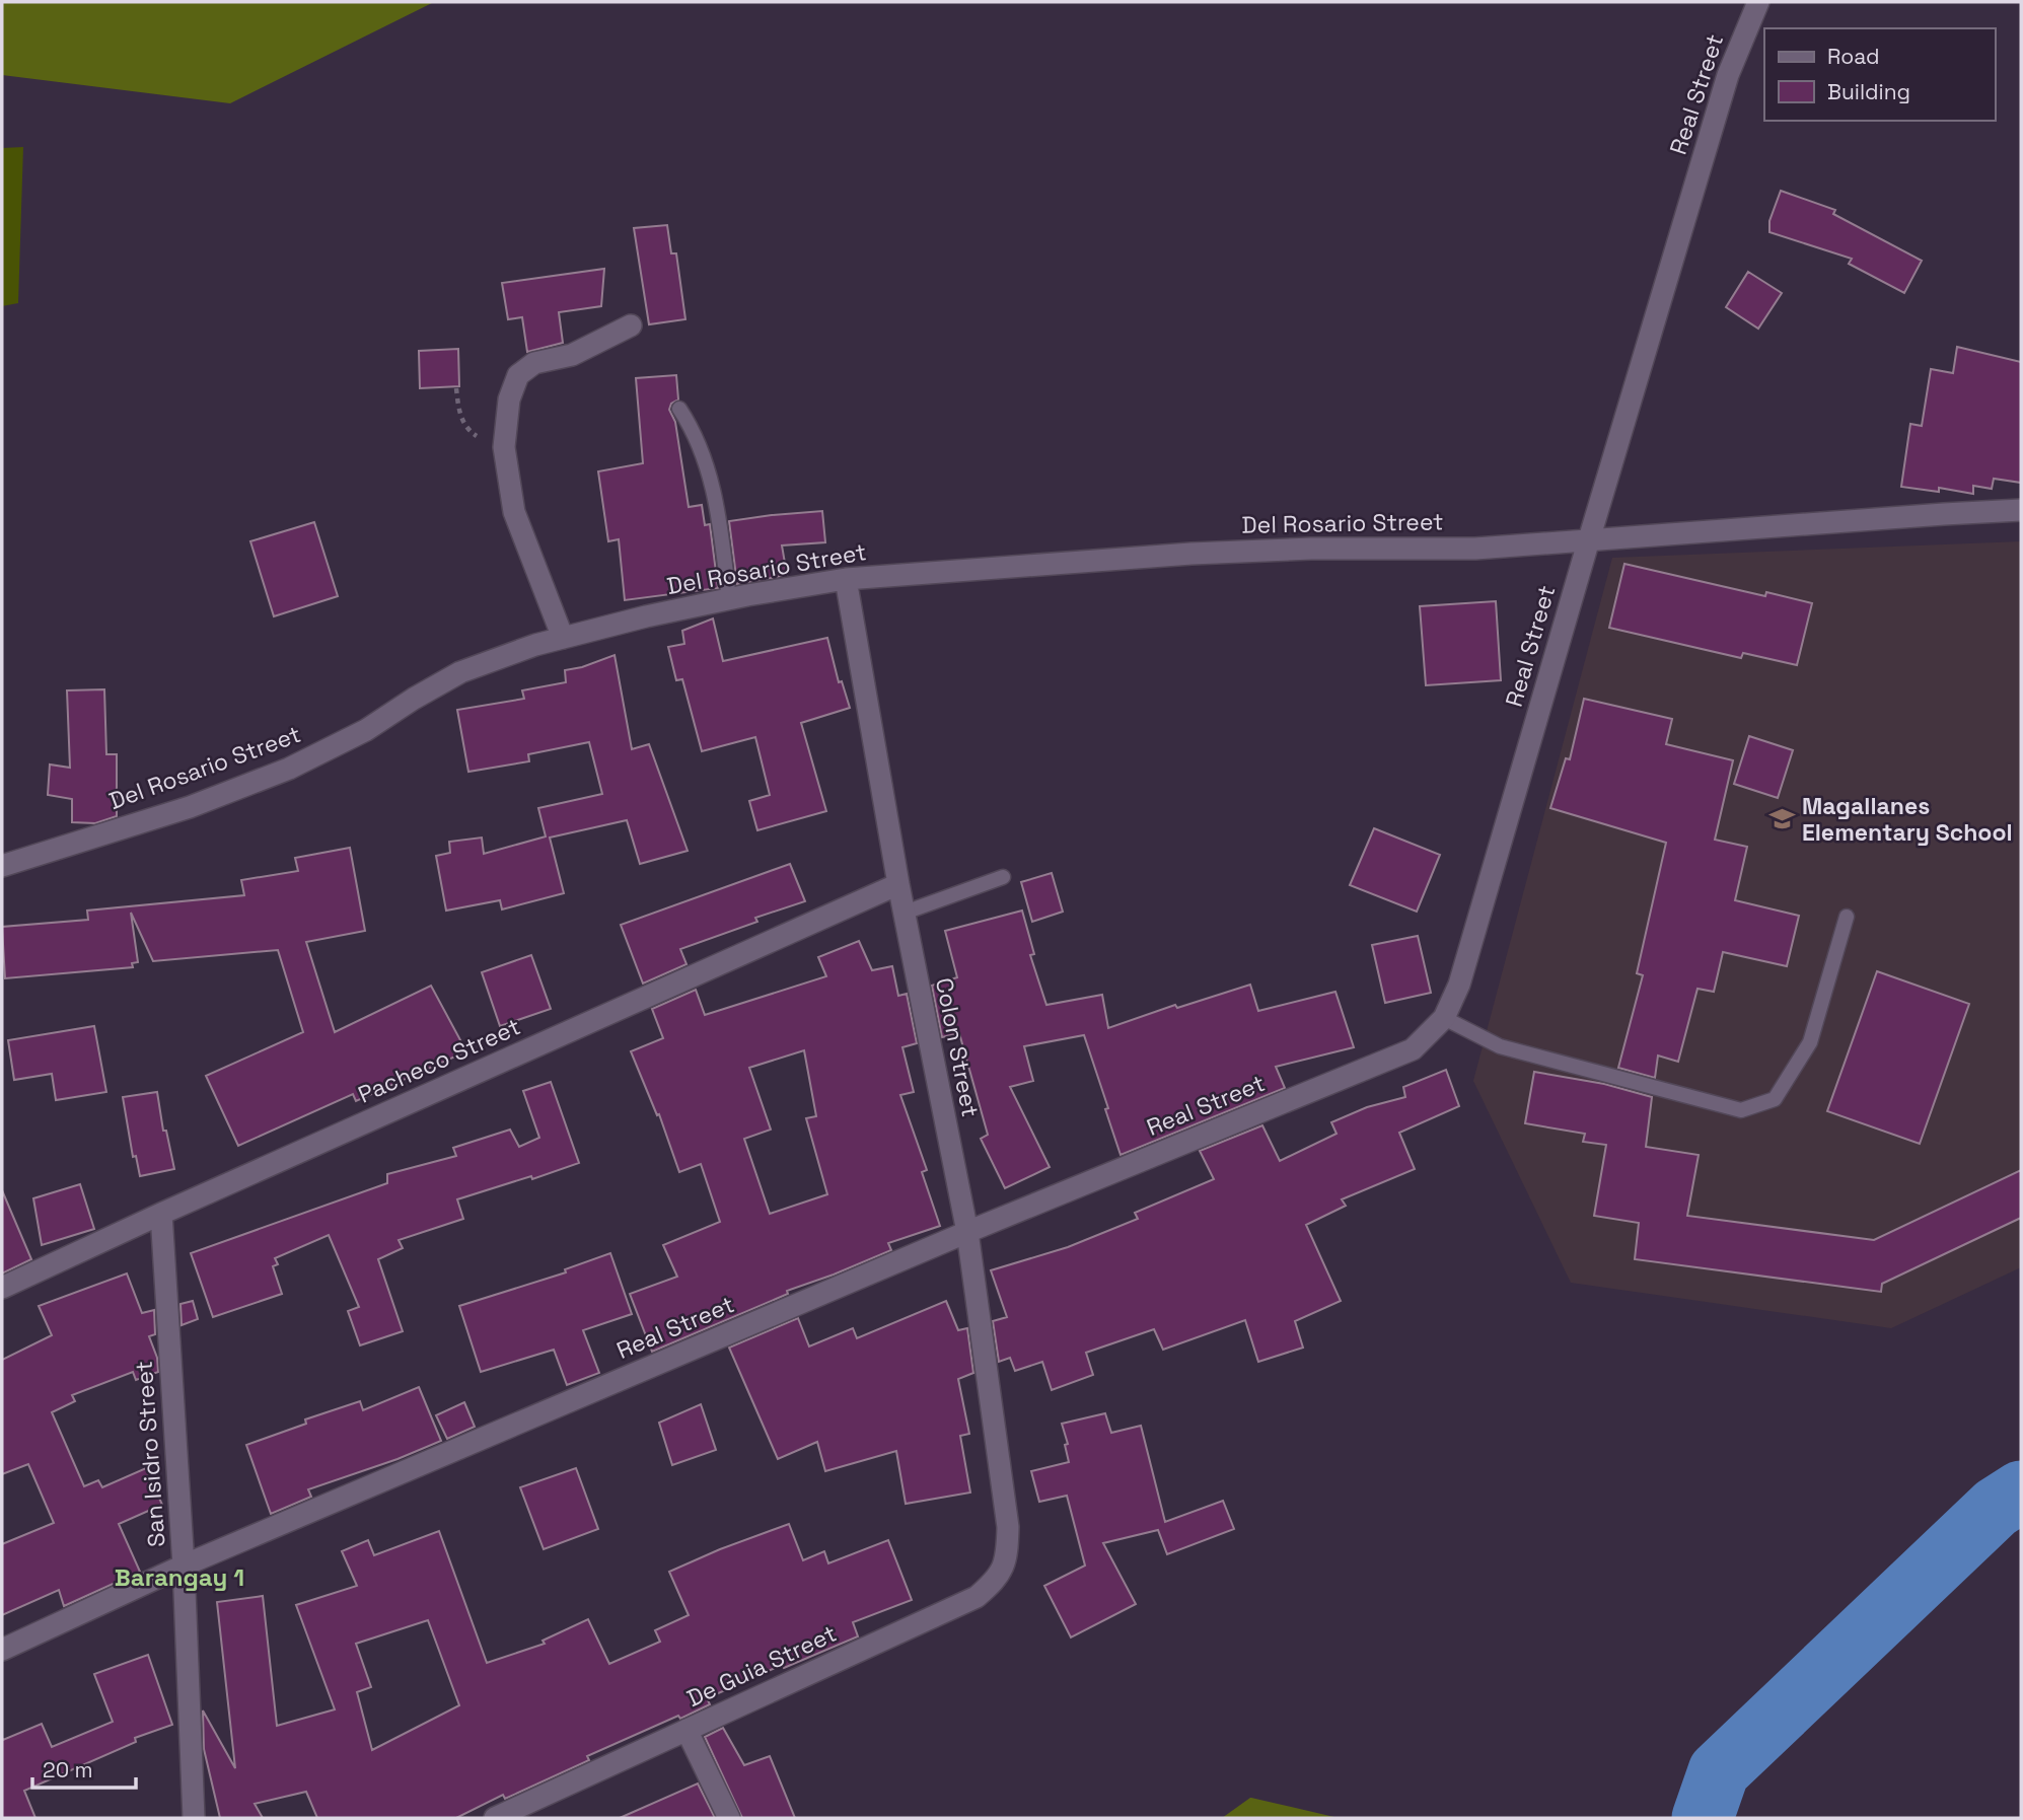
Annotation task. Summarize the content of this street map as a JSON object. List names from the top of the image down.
{
  "streets": {
    "street": [
      "Real Street",
      "Del Rosario Street",
      "Colon Street",
      "Pacheco Street",
      "San Isidro Street",
      "De Guia Street"
    ]
  },
  "crossings": [
    ["Real Street", "Del Rosario Street"],
    ["Real Street", "Colon Street"],
    ["Real Street", "San Isidro Street"],
    ["Del Rosario Street", "Colon Street"],
    ["Colon Street", "Pacheco Street"],
    ["Colon Street", "De Guia Street"],
    ["Pacheco Street", "San Isidro Street"]
  ],
  "districts": ["Barangay 1"],
  "places": {
    "school or university": ["Magallanes Elementary School"]
  },
  "legend": ["Road", "Building"],
  "scale_bar": "20 m"
}
